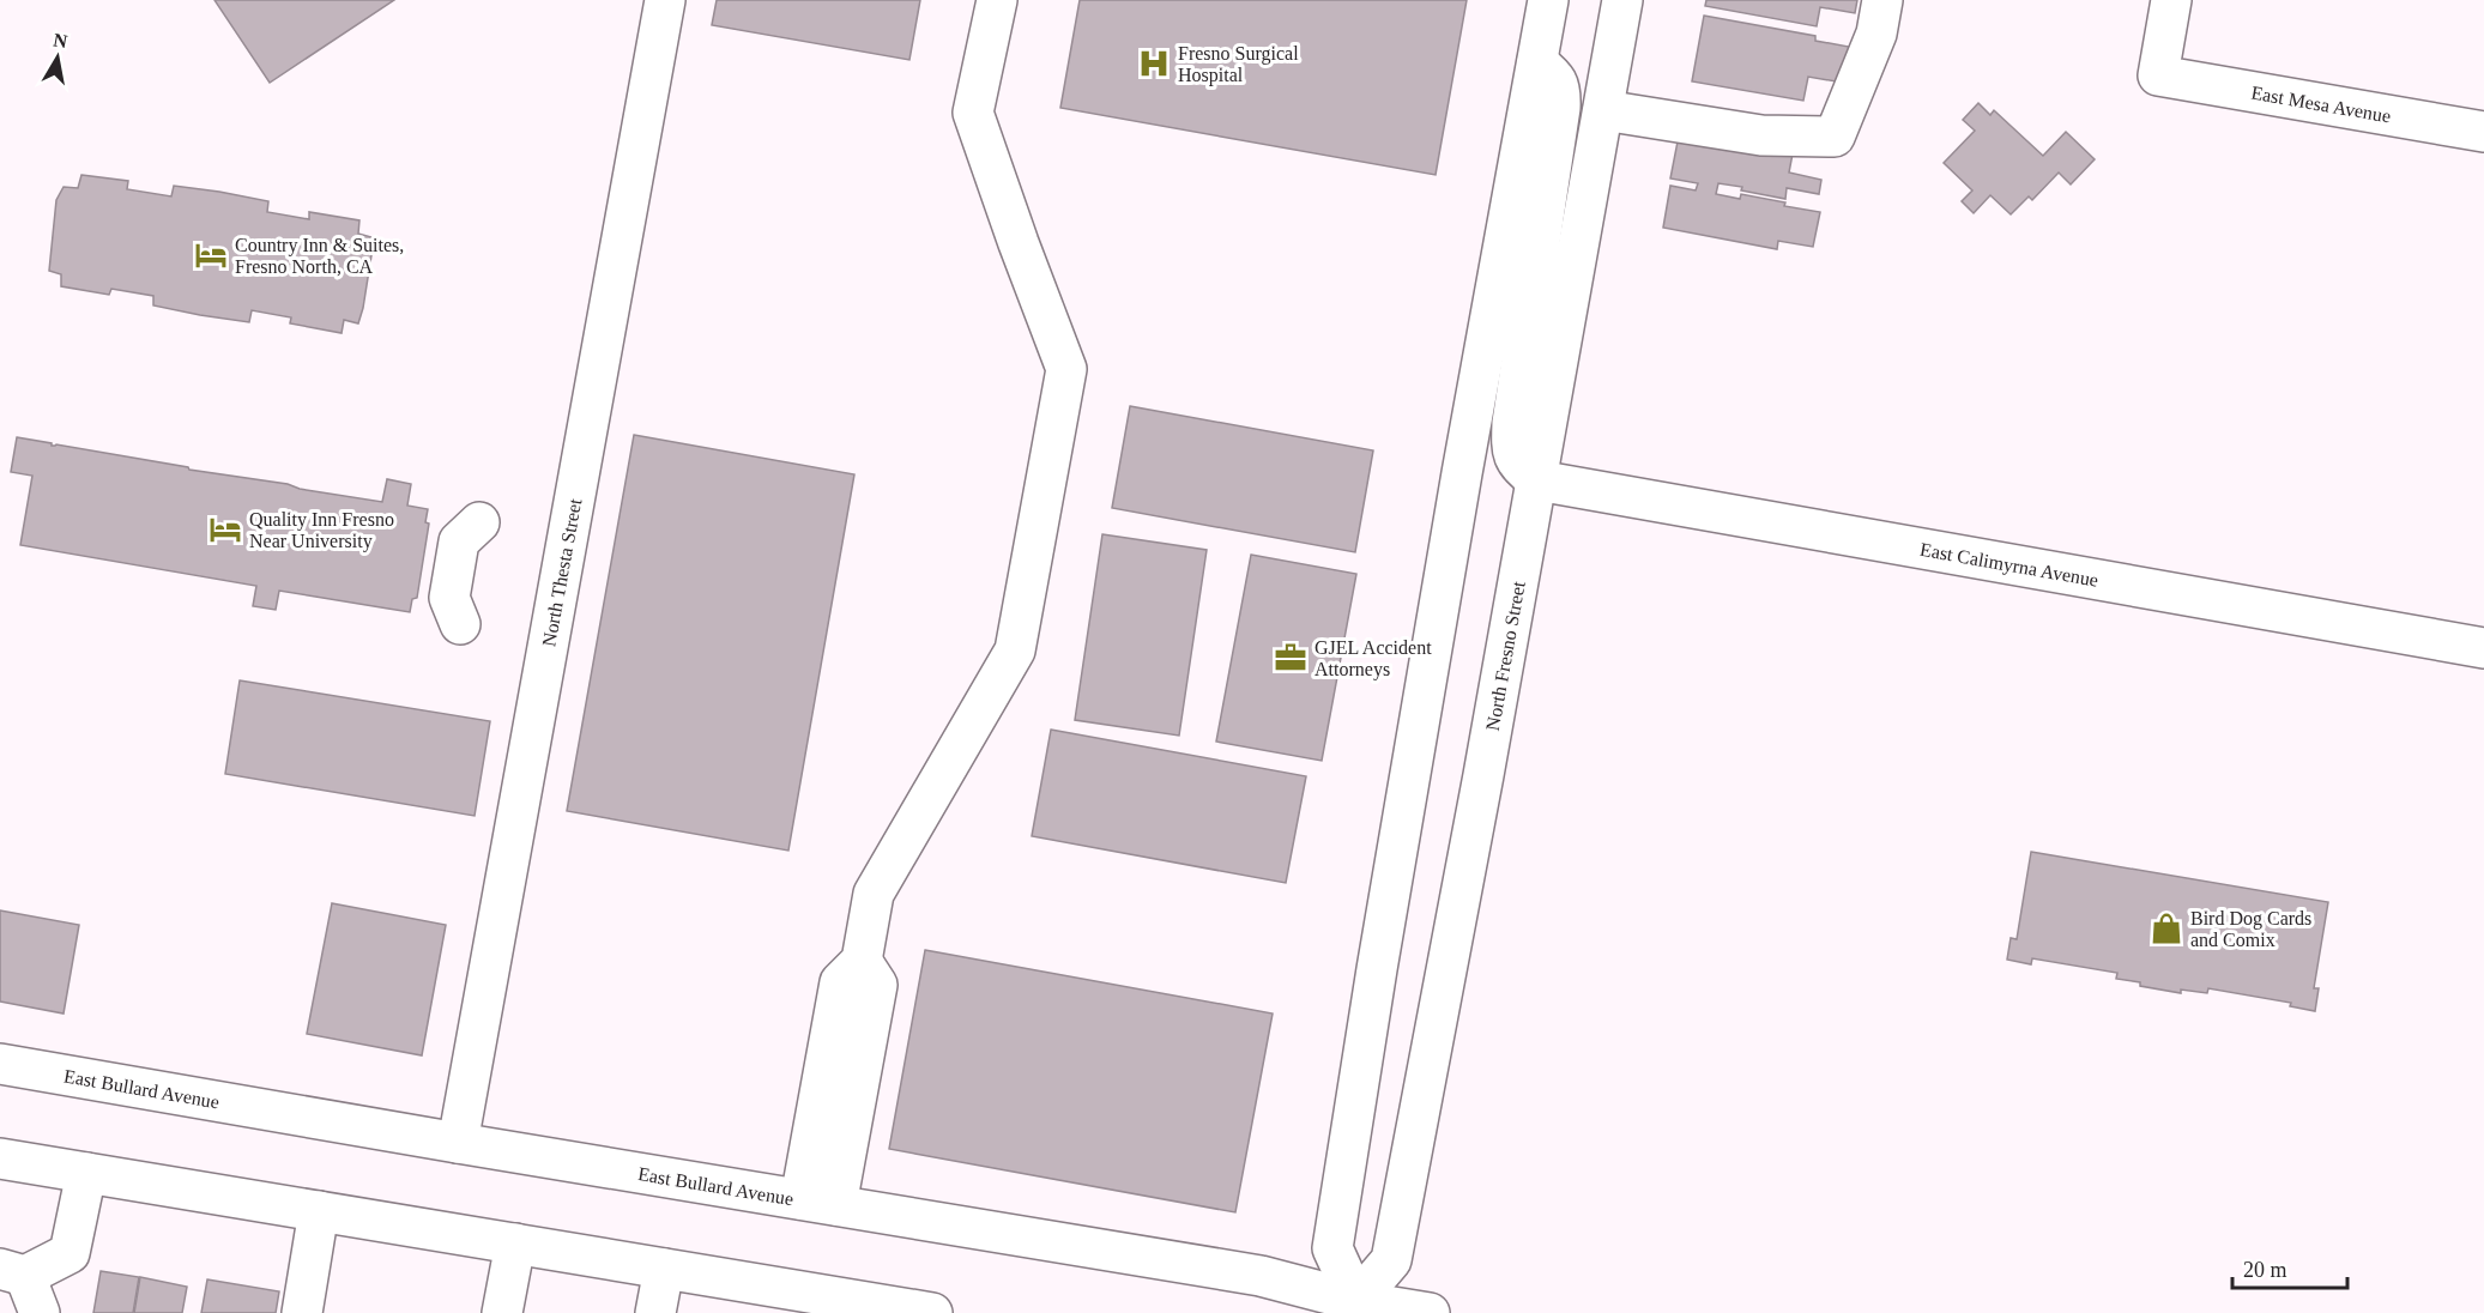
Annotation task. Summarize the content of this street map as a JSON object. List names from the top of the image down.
{
  "streets": {
    "main road": [
      "East Mesa Avenue",
      "East Calimyrna Avenue",
      "North Thesta Street",
      "North Fresno Street",
      "East Bullard Avenue"
    ]
  },
  "crossings": [
    ["East Calimyrna Avenue", "North Fresno Street"],
    ["North Thesta Street", "East Bullard Avenue"],
    ["North Fresno Street", "East Bullard Avenue"]
  ],
  "places": {
    "hospital": ["Fresno Surgical Hospital"],
    "hotel": ["Country Inn & Suites, Fresno North, CA", "Quality Inn Fresno Near University"],
    "office": ["GJEL Accident Attorneys"],
    "shop": ["Bird Dog Cards and Comix"]
  },
  "scale_bar": "20 m",
  "north": "top"
}
